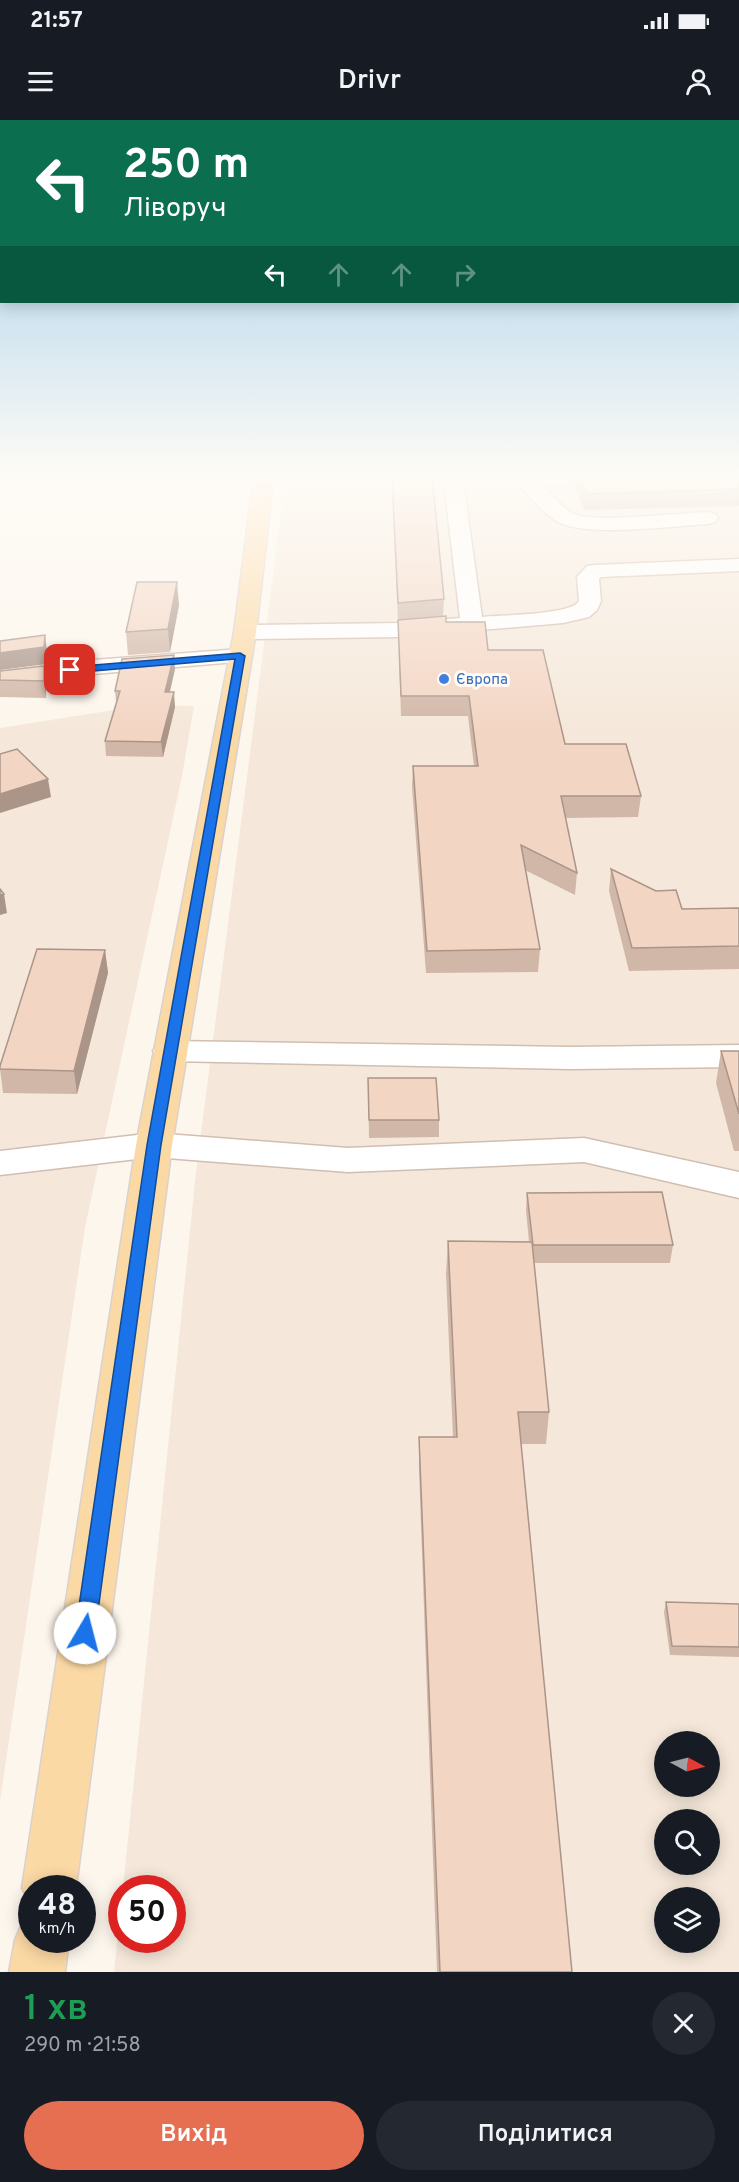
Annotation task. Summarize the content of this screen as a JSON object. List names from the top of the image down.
{
  "places": ["Європа"],
  "north": "right",
  "page": {
    "status": "21:57",
    "header": "Drivr",
    "turn": ["250 m", "Ліворуч"],
    "speed": "48 km/h",
    "limit": "50",
    "heading": ["1 хв", "290 m · 21:58"],
    "buttons": ["Вихід", "Поділитися"]
  }
}
